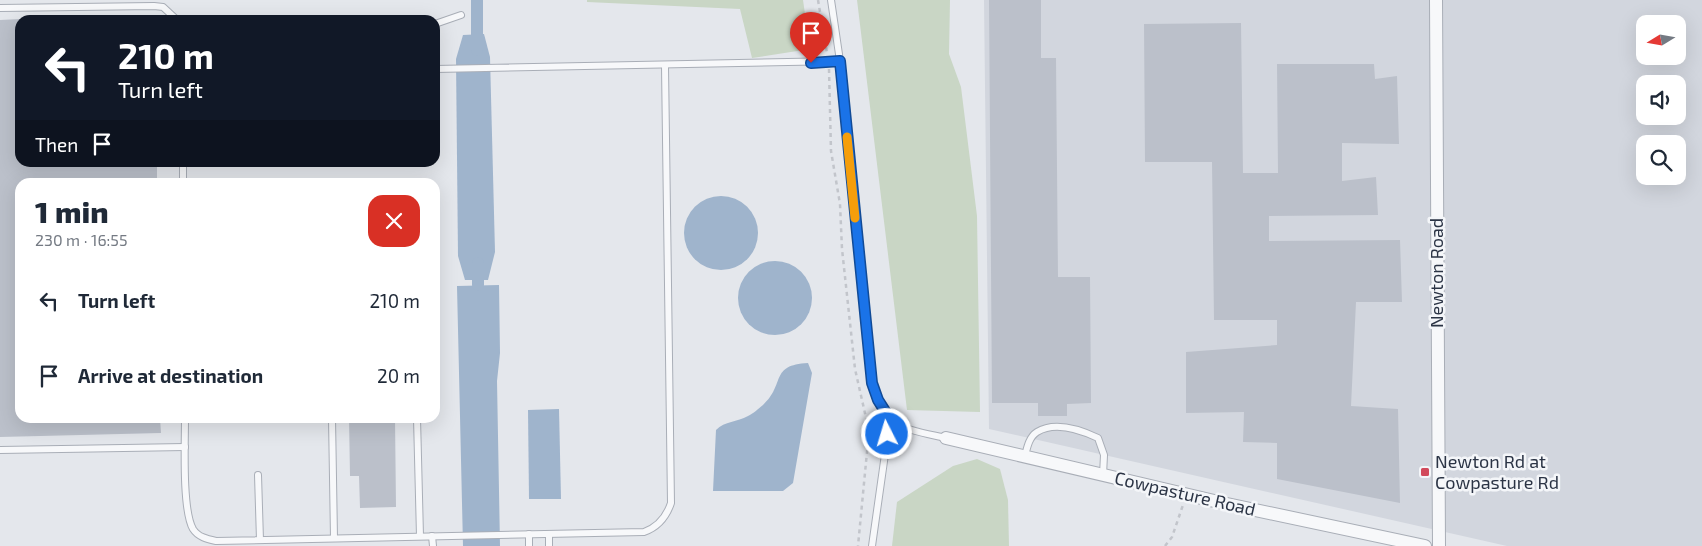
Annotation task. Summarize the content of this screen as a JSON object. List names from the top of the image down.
{
  "streets": {
    "street": ["Newton Road", "Cowpasture Road"]
  },
  "places": {
    "transit": ["Newton Rd at Cowpasture Rd"]
  },
  "north": "left",
  "page": {
    "turn": ["210 m", "Turn left"],
    "then": "Then",
    "heading": ["1 min", "230 m · 16:55"],
    "list": [
      {
        "name": "Turn left",
        "value": "210 m"
      },
      {
        "name": "Arrive at destination",
        "value": "20 m"
      }
    ]
  }
}
